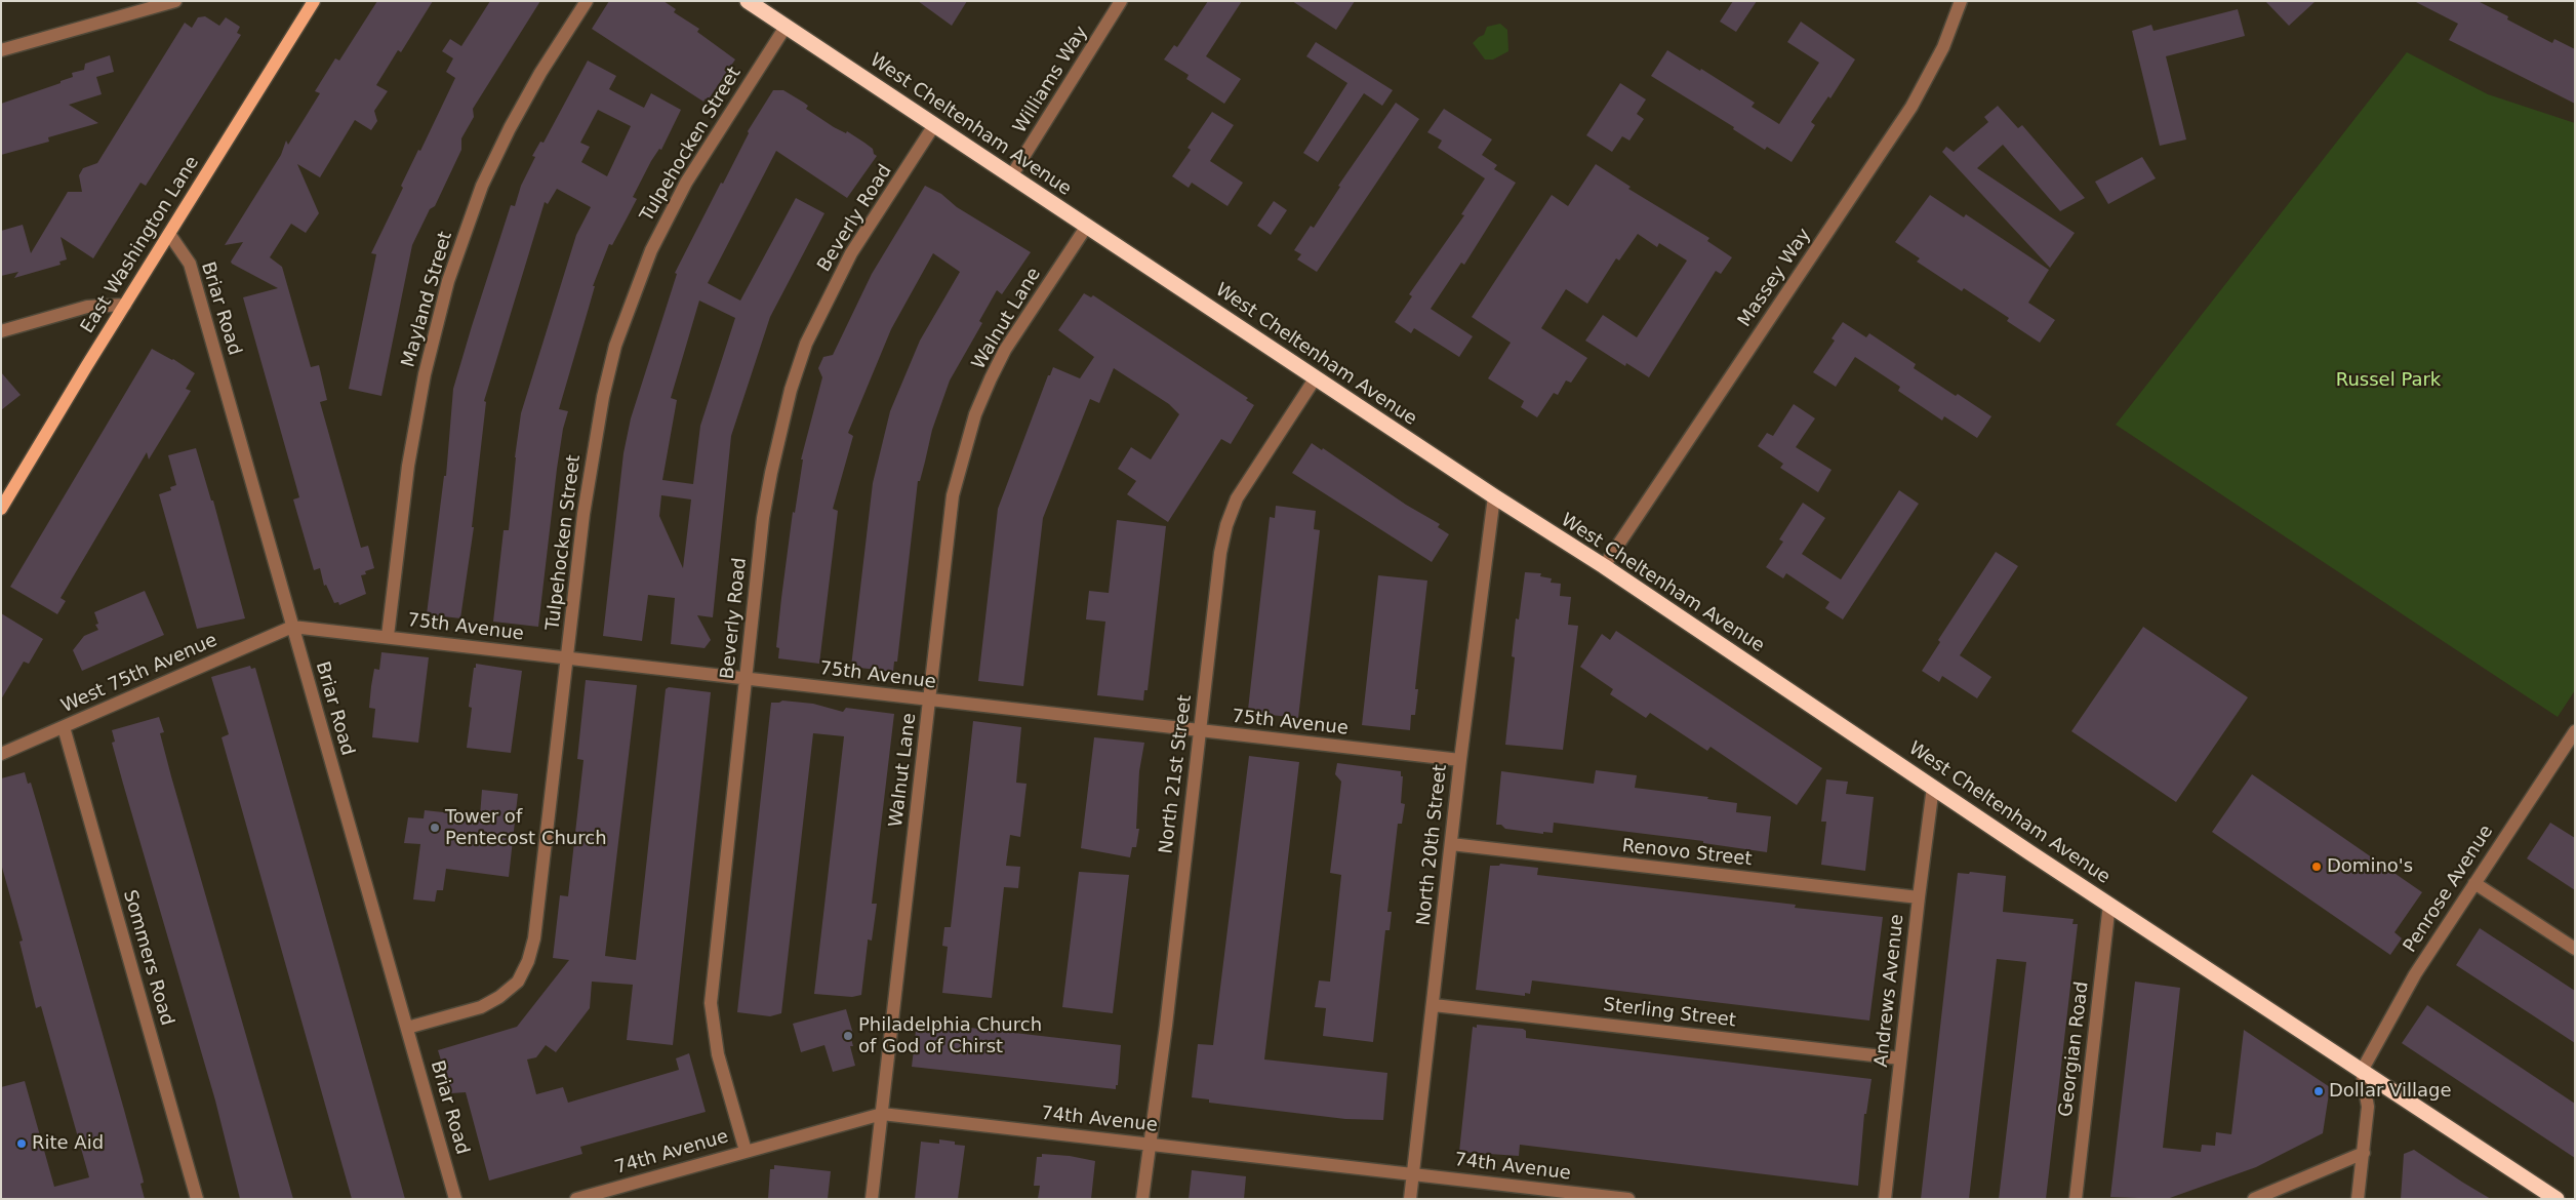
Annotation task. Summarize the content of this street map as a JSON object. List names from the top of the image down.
{
  "streets": {
    "highway": ["West Cheltenham Avenue"],
    "main road": ["East Washington Lane"],
    "street": [
      "Williams Way",
      "Tulpehocken Street",
      "Beverly Road",
      "Massey Way",
      "Mayland Street",
      "Briar Road",
      "Walnut Lane",
      "75th Avenue",
      "West 75th Avenue",
      "North 21st Street",
      "North 20th Street",
      "Renovo Street",
      "Penrose Avenue",
      "Sommers Road",
      "Andrews Avenue",
      "Sterling Street",
      "Georgian Road",
      "74th Avenue"
    ]
  },
  "crossings": [
    ["Williams Way", "West Cheltenham Avenue"],
    ["West Cheltenham Avenue", "Tulpehocken Street"],
    ["West Cheltenham Avenue", "Beverly Road"],
    ["West Cheltenham Avenue", "Massey Way"],
    ["West Cheltenham Avenue", "Walnut Lane"],
    ["West Cheltenham Avenue", "North 21st Street"],
    ["West Cheltenham Avenue", "North 20th Street"],
    ["West Cheltenham Avenue", "Penrose Avenue"],
    ["West Cheltenham Avenue", "Andrews Avenue"],
    ["West Cheltenham Avenue", "Georgian Road"],
    ["Tulpehocken Street", "Briar Road"],
    ["Tulpehocken Street", "75th Avenue"],
    ["Beverly Road", "75th Avenue"],
    ["Beverly Road", "74th Avenue"],
    ["East Washington Lane", "Briar Road"],
    ["Mayland Street", "75th Avenue"],
    ["Briar Road", "75th Avenue"],
    ["Briar Road", "West 75th Avenue"],
    ["Walnut Lane", "75th Avenue"],
    ["Walnut Lane", "74th Avenue"],
    ["75th Avenue", "West 75th Avenue"],
    ["75th Avenue", "North 21st Street"],
    ["75th Avenue", "North 20th Street"],
    ["West 75th Avenue", "Sommers Road"],
    ["North 21st Street", "74th Avenue"],
    ["North 20th Street", "Renovo Street"],
    ["North 20th Street", "Sterling Street"],
    ["North 20th Street", "74th Avenue"],
    ["Renovo Street", "Andrews Avenue"],
    ["Andrews Avenue", "Sterling Street"]
  ],
  "parks": ["Russel Park"],
  "places": [
    "Tower of Pentecost Church",
    "Domino's",
    "Philadelphia Church of God of Chirst",
    "Dollar Village",
    "Rite Aid"
  ]
}
